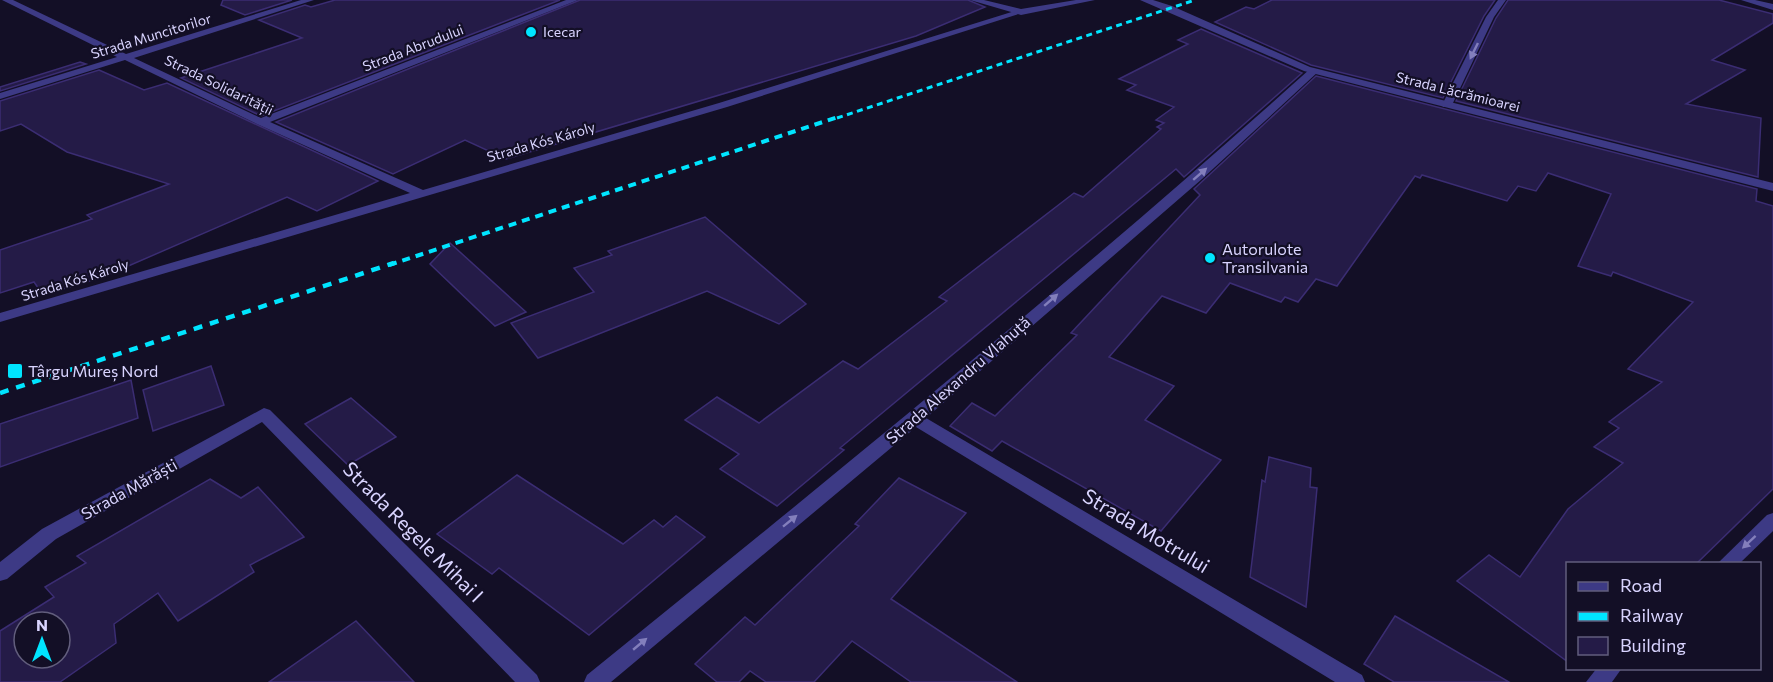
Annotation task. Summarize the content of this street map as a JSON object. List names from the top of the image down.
{
  "streets": {
    "street": [
      "Strada Muncitorilor",
      "Strada Abrudului",
      "Strada Solidarității",
      "Strada Lăcrămioarei",
      "Strada Kós Károly",
      "Strada Alexandru Vlahuță",
      "Strada Mărăști",
      "Strada Motrului",
      "Strada Regele Mihai I"
    ]
  },
  "crossings": [
    ["Strada Muncitorilor", "Strada Solidarității"],
    ["Strada Abrudului", "Strada Solidarității"],
    ["Strada Solidarității", "Strada Kós Károly"],
    ["Strada Lăcrămioarei", "Strada Alexandru Vlahuță"],
    ["Strada Alexandru Vlahuță", "Strada Motrului"],
    ["Strada Mărăști", "Strada Regele Mihai I"]
  ],
  "one_way": ["Strada Alexandru Vlahuță"],
  "places": {
    "other": ["Icecar", "Autorulote Transilvania"],
    "transit": ["Târgu Mureș Nord"]
  },
  "legend": ["Road", "Railway", "Building"],
  "north": "top"
}
